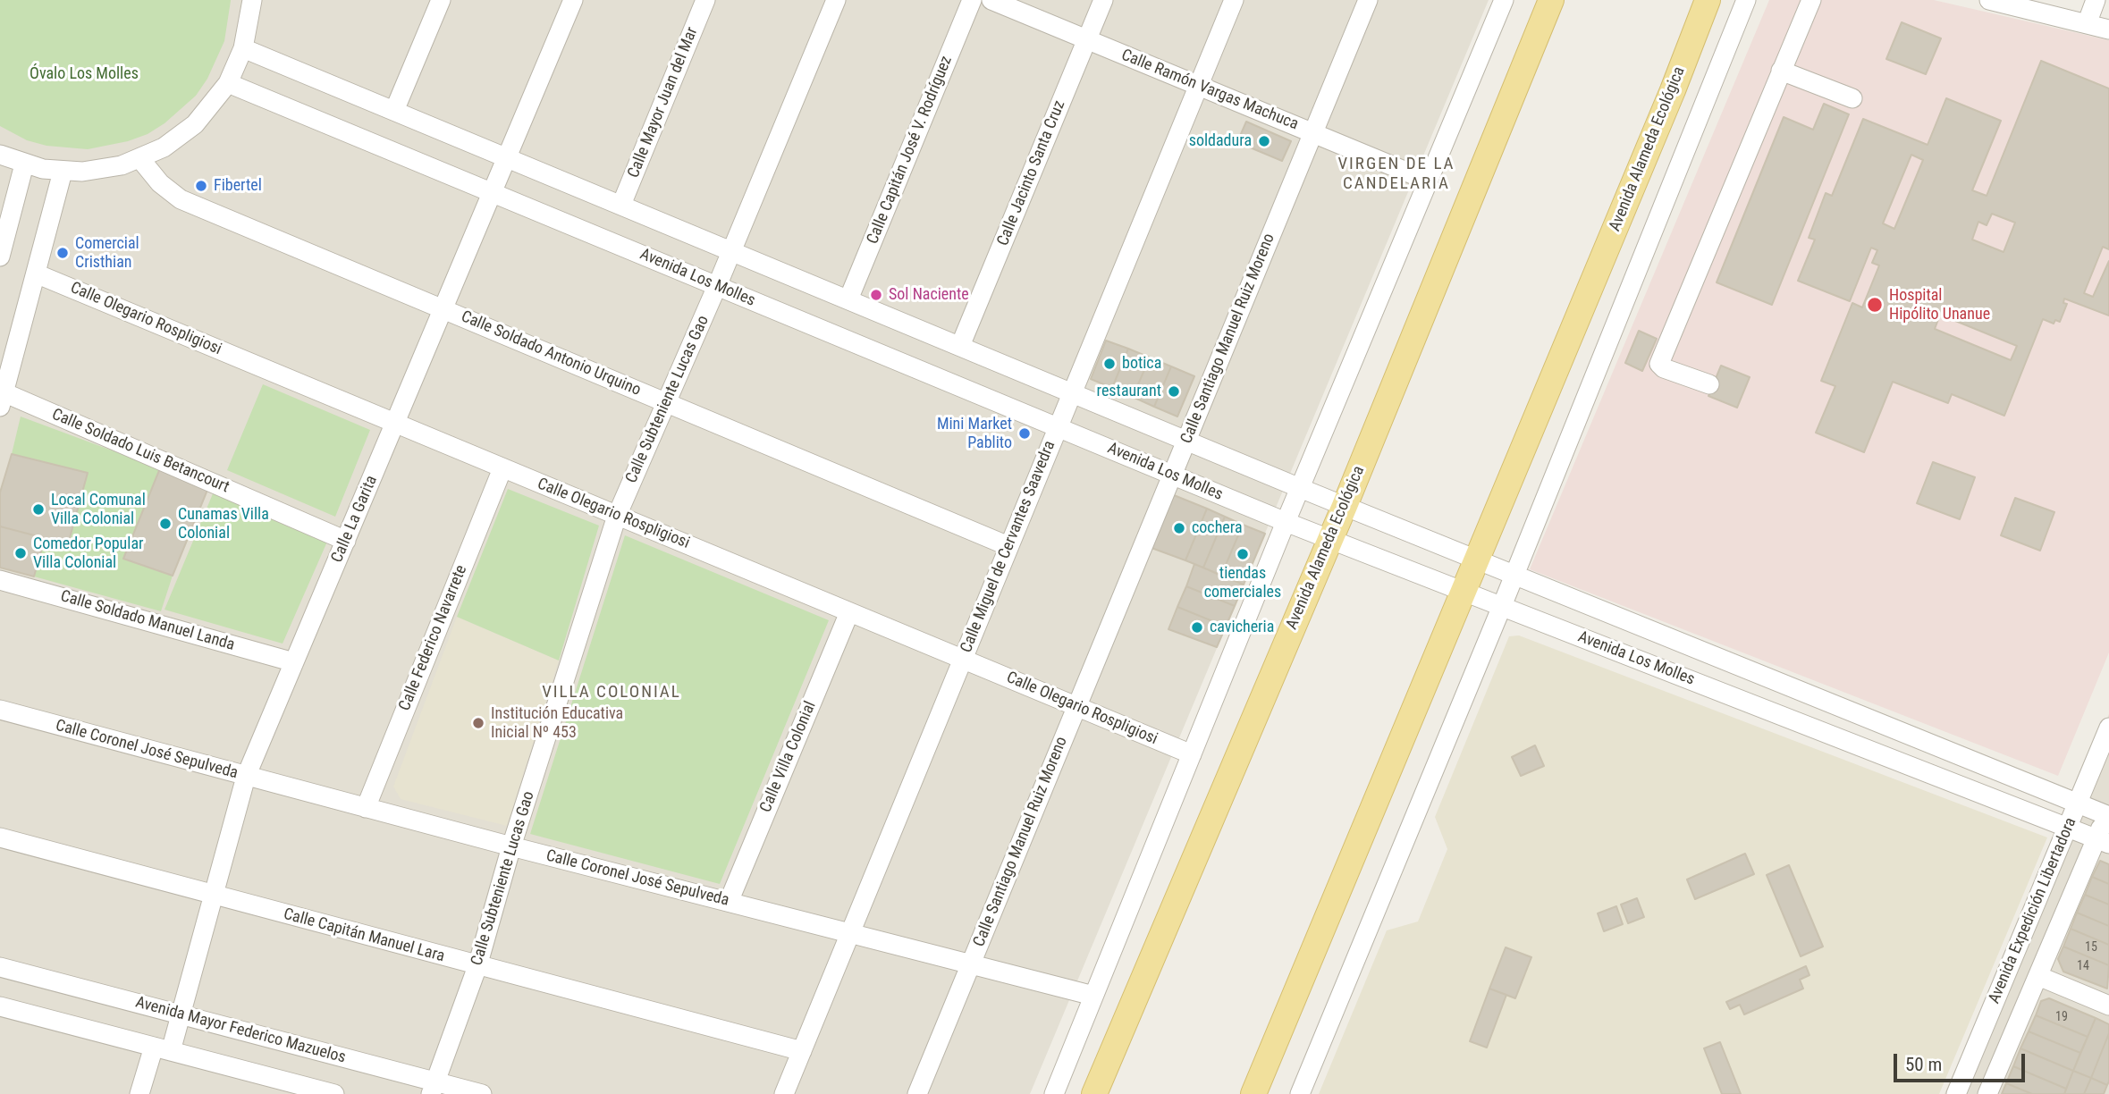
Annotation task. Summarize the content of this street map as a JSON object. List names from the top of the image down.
{
  "streets": {
    "main road": ["Avenida Alameda Ecológica"],
    "street": [
      "Calle Ramón Vargas Machuca",
      "Calle Mayor Juan del Mar",
      "Calle Capitán José V. Rodríguez",
      "Calle Jacinto Santa Cruz",
      "Avenida Los Molles",
      "Calle Olegario Rospligiosi",
      "Calle Santiago Manuel Ruiz Moreno",
      "Calle Soldado Antonio Urquino",
      "Calle Subteniente Lucas Gao",
      "Calle Soldado Luis Betancourt",
      "Calle La Garita",
      "Calle Miguel de Cervantes Saavedra",
      "Calle Soldado Manuel Landa",
      "Calle Federico Navarrete",
      "Calle Coronel José Sepulveda",
      "Calle Villa Colonial",
      "Avenida Expedición Libertadora",
      "Calle Capitán Manuel Lara",
      "Avenida Mayor Federico Mazuelos"
    ]
  },
  "crossings": [
    ["Calle Ramón Vargas Machuca", "Calle Jacinto Santa Cruz"],
    ["Calle Ramón Vargas Machuca", "Calle Santiago Manuel Ruiz Moreno"],
    ["Calle Ramón Vargas Machuca", "Calle Miguel de Cervantes Saavedra"],
    ["Calle Mayor Juan del Mar", "Avenida Los Molles"],
    ["Avenida Alameda Ecológica", "Avenida Los Molles"],
    ["Calle Capitán José V. Rodríguez", "Avenida Los Molles"],
    ["Calle Jacinto Santa Cruz", "Avenida Los Molles"],
    ["Avenida Los Molles", "Calle Santiago Manuel Ruiz Moreno"],
    ["Avenida Los Molles", "Calle Subteniente Lucas Gao"],
    ["Avenida Los Molles", "Calle La Garita"],
    ["Avenida Los Molles", "Calle Miguel de Cervantes Saavedra"],
    ["Avenida Los Molles", "Avenida Expedición Libertadora"],
    ["Calle Olegario Rospligiosi", "Calle Santiago Manuel Ruiz Moreno"],
    ["Calle Olegario Rospligiosi", "Calle Subteniente Lucas Gao"],
    ["Calle Olegario Rospligiosi", "Calle La Garita"],
    ["Calle Olegario Rospligiosi", "Calle Miguel de Cervantes Saavedra"],
    ["Calle Olegario Rospligiosi", "Calle Federico Navarrete"],
    ["Calle Olegario Rospligiosi", "Calle Villa Colonial"],
    ["Calle Santiago Manuel Ruiz Moreno", "Calle Coronel José Sepulveda"],
    ["Calle Soldado Antonio Urquino", "Calle Subteniente Lucas Gao"],
    ["Calle Soldado Antonio Urquino", "Calle La Garita"],
    ["Calle Soldado Antonio Urquino", "Calle Miguel de Cervantes Saavedra"],
    ["Calle Subteniente Lucas Gao", "Calle Coronel José Sepulveda"],
    ["Calle Subteniente Lucas Gao", "Calle Capitán Manuel Lara"],
    ["Calle Subteniente Lucas Gao", "Avenida Mayor Federico Mazuelos"],
    ["Calle Soldado Luis Betancourt", "Calle La Garita"],
    ["Calle La Garita", "Calle Soldado Manuel Landa"],
    ["Calle La Garita", "Calle Coronel José Sepulveda"],
    ["Calle La Garita", "Calle Capitán Manuel Lara"],
    ["Calle La Garita", "Avenida Mayor Federico Mazuelos"],
    ["Calle Miguel de Cervantes Saavedra", "Calle Coronel José Sepulveda"],
    ["Calle Miguel de Cervantes Saavedra", "Calle Capitán Manuel Lara"],
    ["Calle Federico Navarrete", "Calle Coronel José Sepulveda"],
    ["Calle Coronel José Sepulveda", "Calle Villa Colonial"]
  ],
  "districts": ["VIRGEN DE LA CANDELARIA", "VILLA COLONIAL"],
  "parks": ["Óvalo Los Molles"],
  "places": [
    "soldadura",
    "Fibertel",
    "Comercial Cristhian",
    "Sol Naciente",
    "Hospital Hipólito Unanue",
    "botica",
    "restaurant",
    "Mini Market Pablito",
    "Local Comunal Villa Colonial",
    "Cunamas Villa Colonial",
    "cochera",
    "Comedor Popular Villa Colonial",
    "tiendas comerciales",
    "cavicheria",
    "Institución Educativa Inicial Nº 453"
  ],
  "house_numbers": ["15", "14", "19"],
  "scale_bar": "50 m"
}
